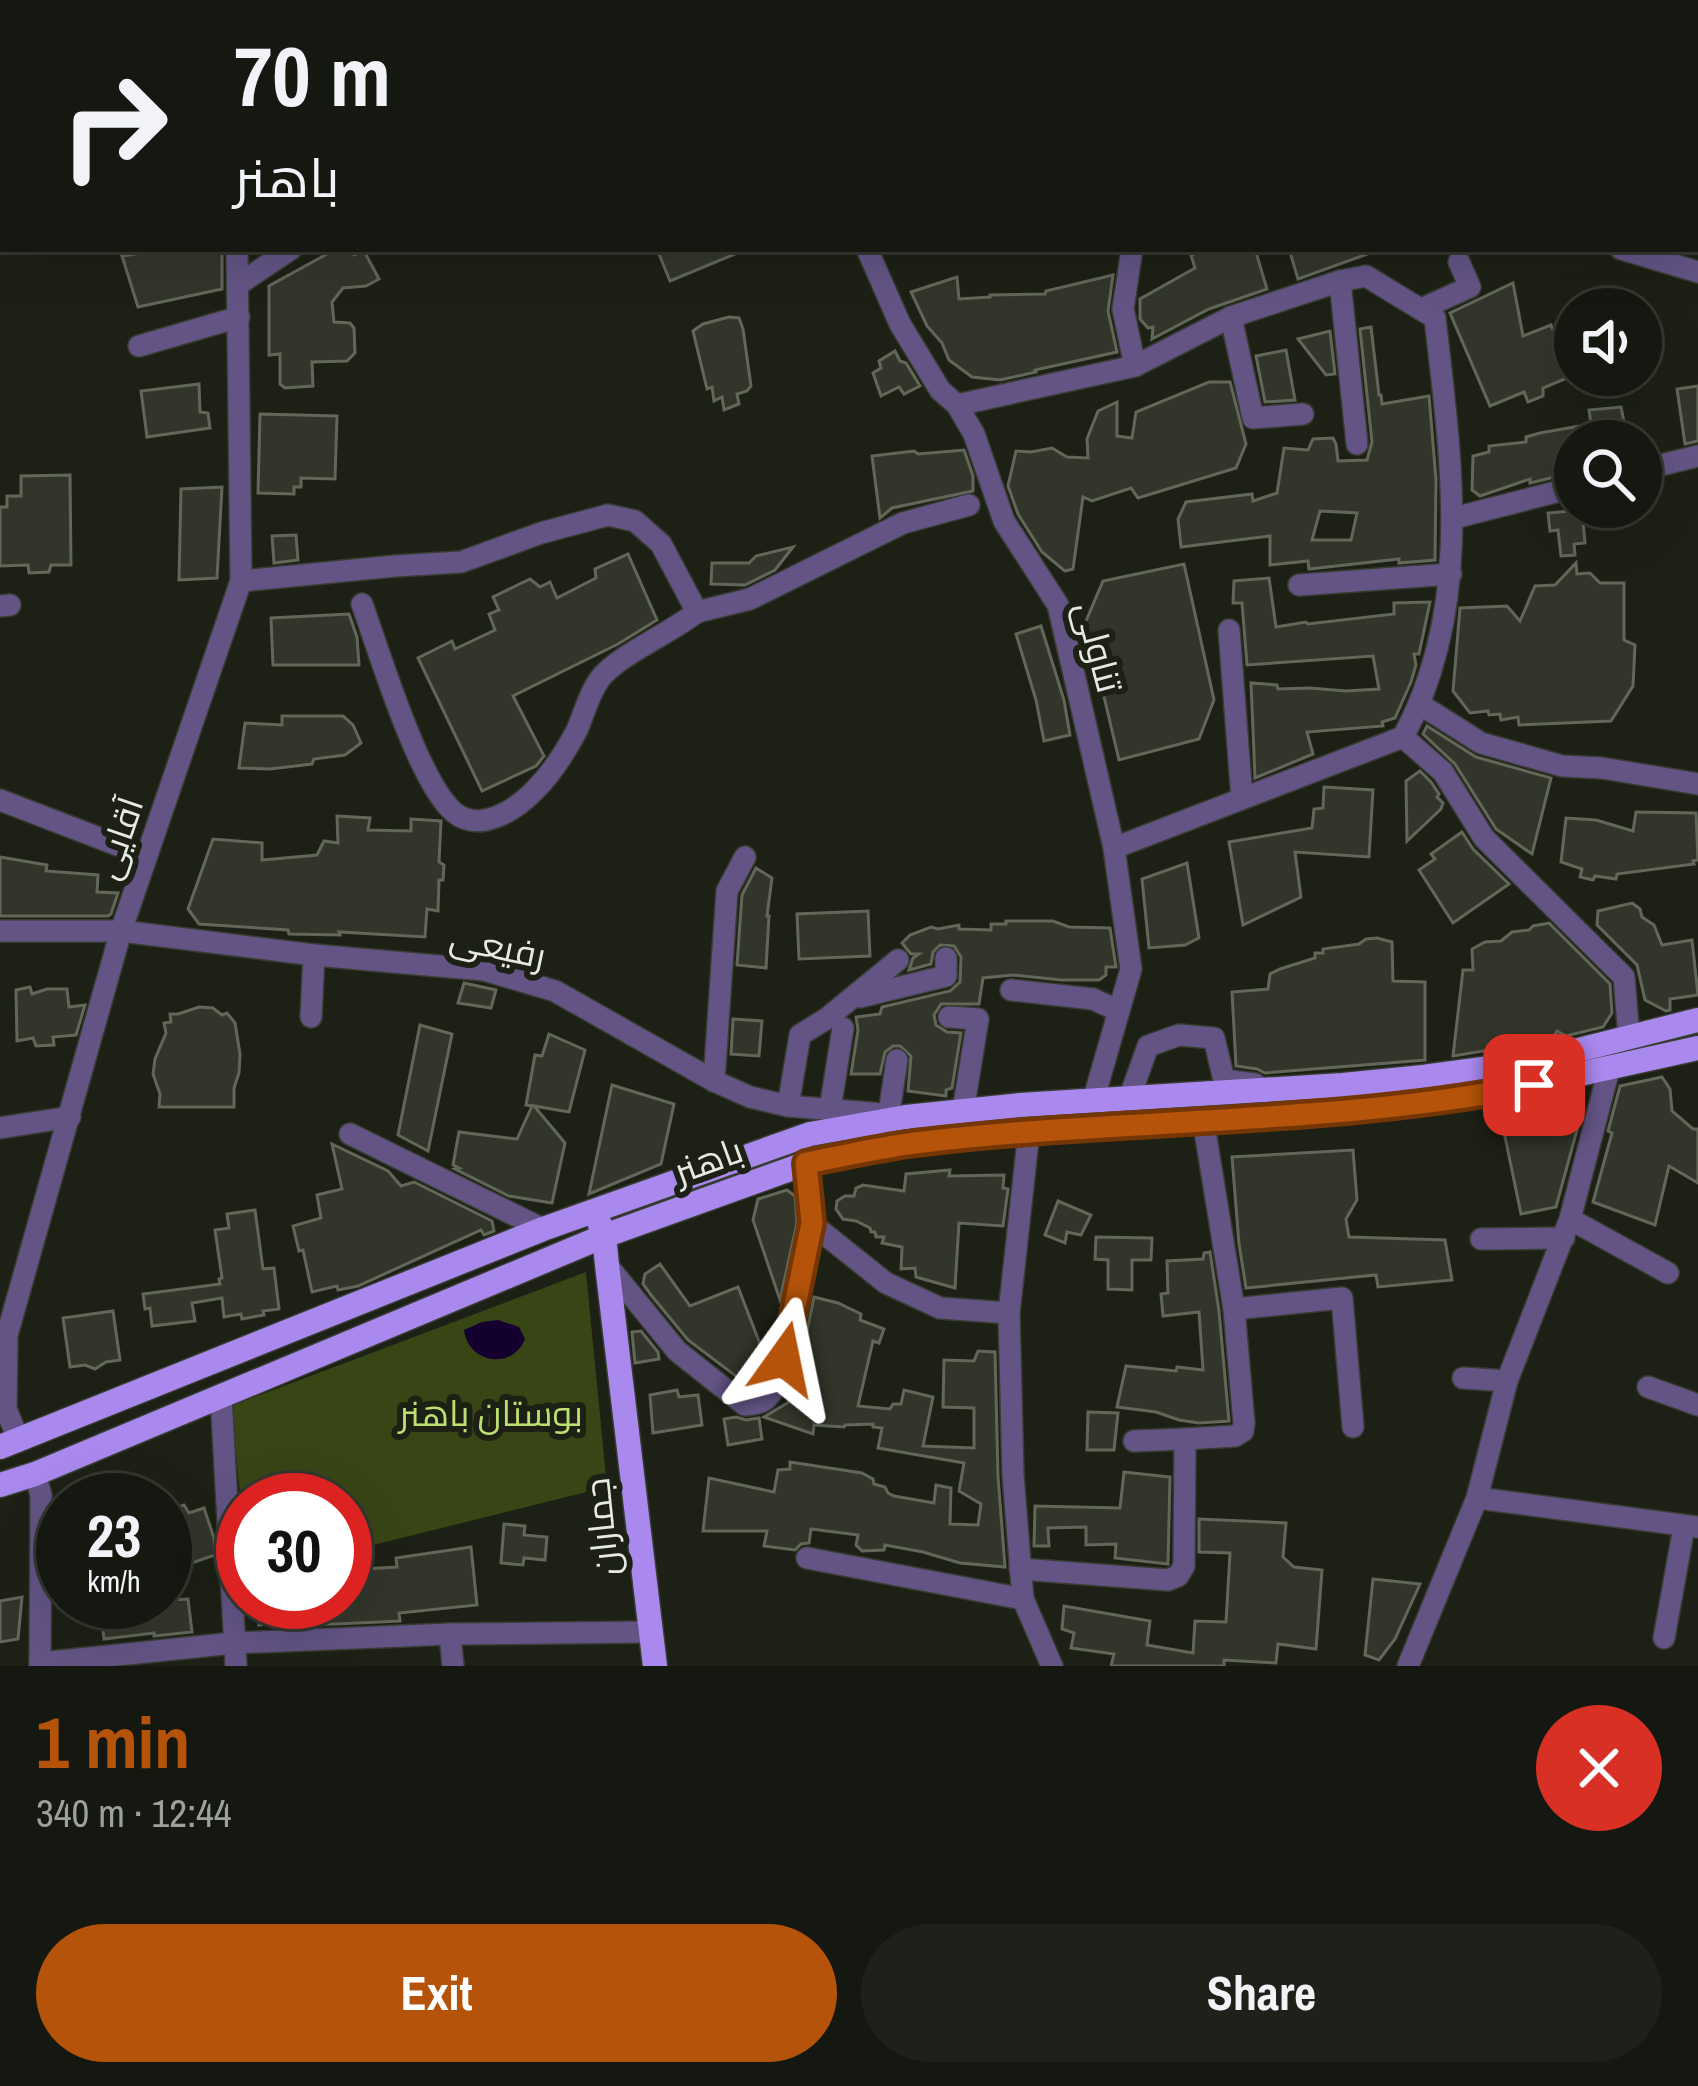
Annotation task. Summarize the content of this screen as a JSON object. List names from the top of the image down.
{
  "streets": {
    "main road": ["باهنر", "جماران"],
    "street": ["تناولی", "آقایی", "رفیعی"]
  },
  "crossings": [
    ["تناولی", "باهنر"],
    ["آقایی", "رفیعی"],
    ["آقایی", "باهنر"],
    ["رفیعی", "باهنر"],
    ["باهنر", "جماران"]
  ],
  "parks": ["بوستان باهنر"],
  "page": {
    "turn": ["70 m", "باهنر"],
    "speed": "23 km/h",
    "limit": "30",
    "heading": ["1 min", "340 m · 12:44"],
    "buttons": ["Exit", "Share"]
  }
}
